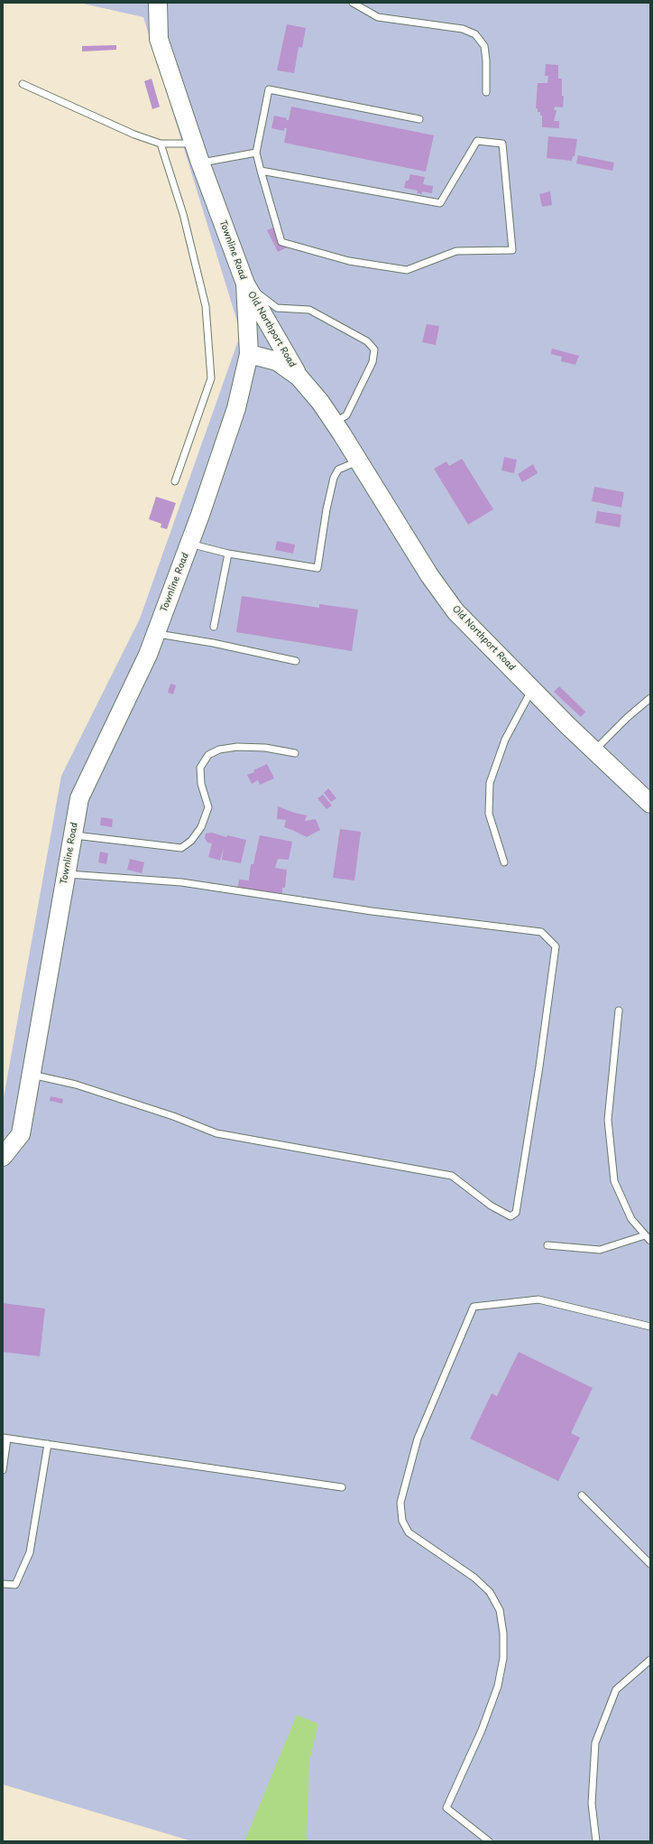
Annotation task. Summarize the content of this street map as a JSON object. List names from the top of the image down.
{
  "streets": {
    "main road": ["Townline Road", "Old Northport Road"]
  },
  "crossings": [
    ["Townline Road", "Old Northport Road"]
  ]
}
